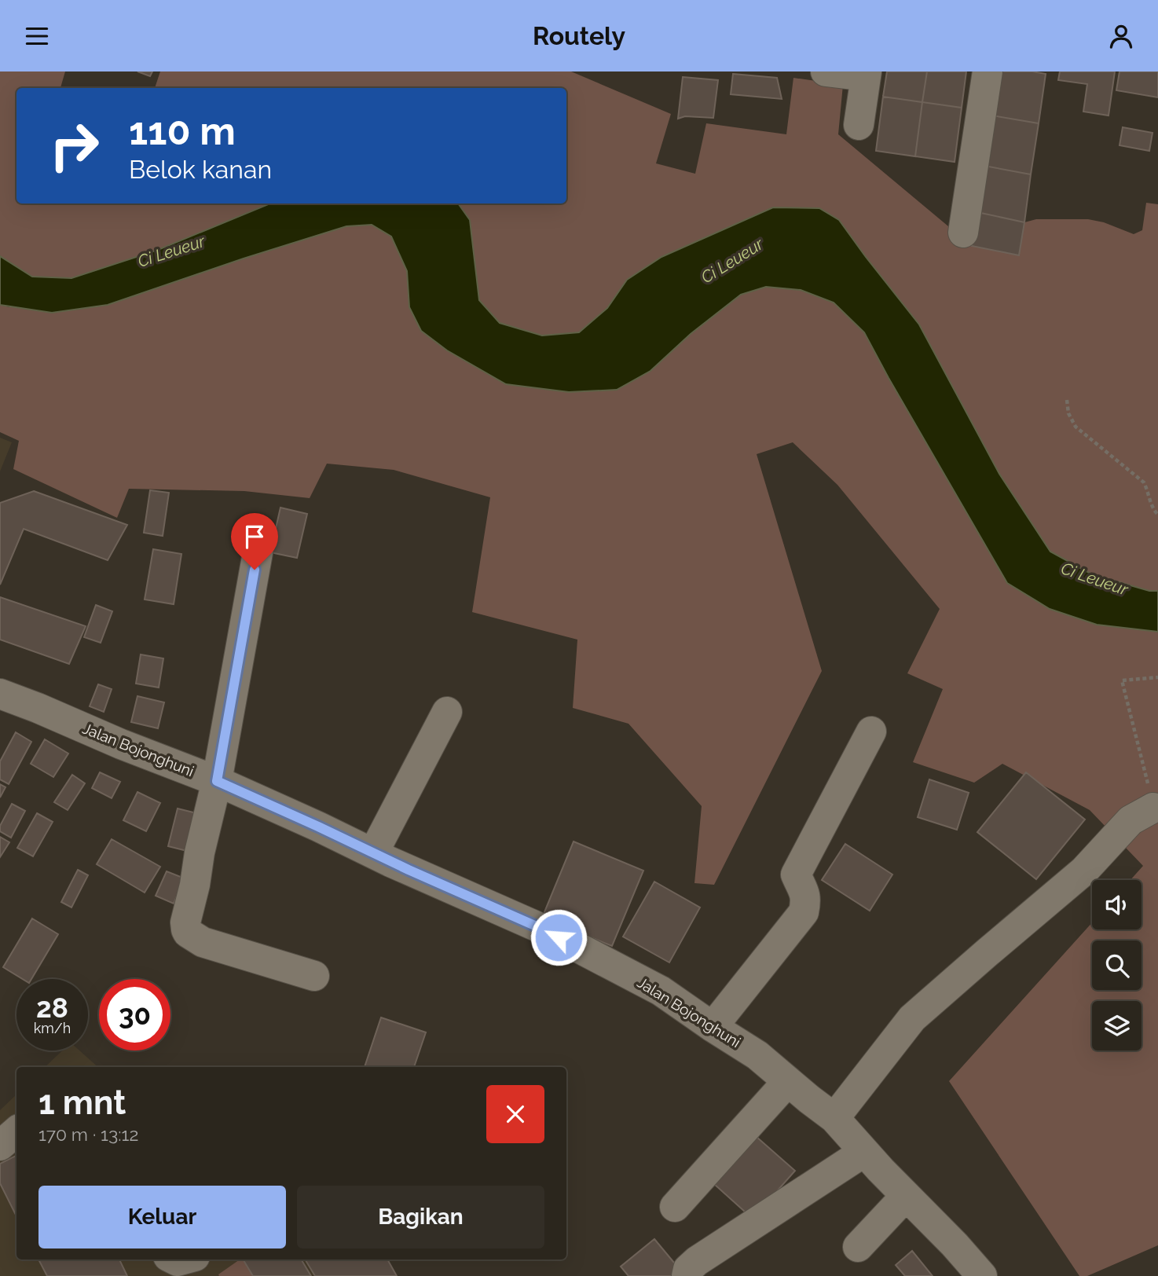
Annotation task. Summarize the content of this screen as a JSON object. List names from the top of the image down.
{
  "streets": {
    "street": ["Jalan Bojonghuni"]
  },
  "water": ["Ci Leueur"],
  "page": {
    "header": "Routely",
    "turn": ["110 m", "Belok kanan"],
    "speed": "28 km/h",
    "limit": "30",
    "heading": ["1 mnt", "170 m · 13:12"],
    "buttons": ["Keluar", "Bagikan"]
  }
}
